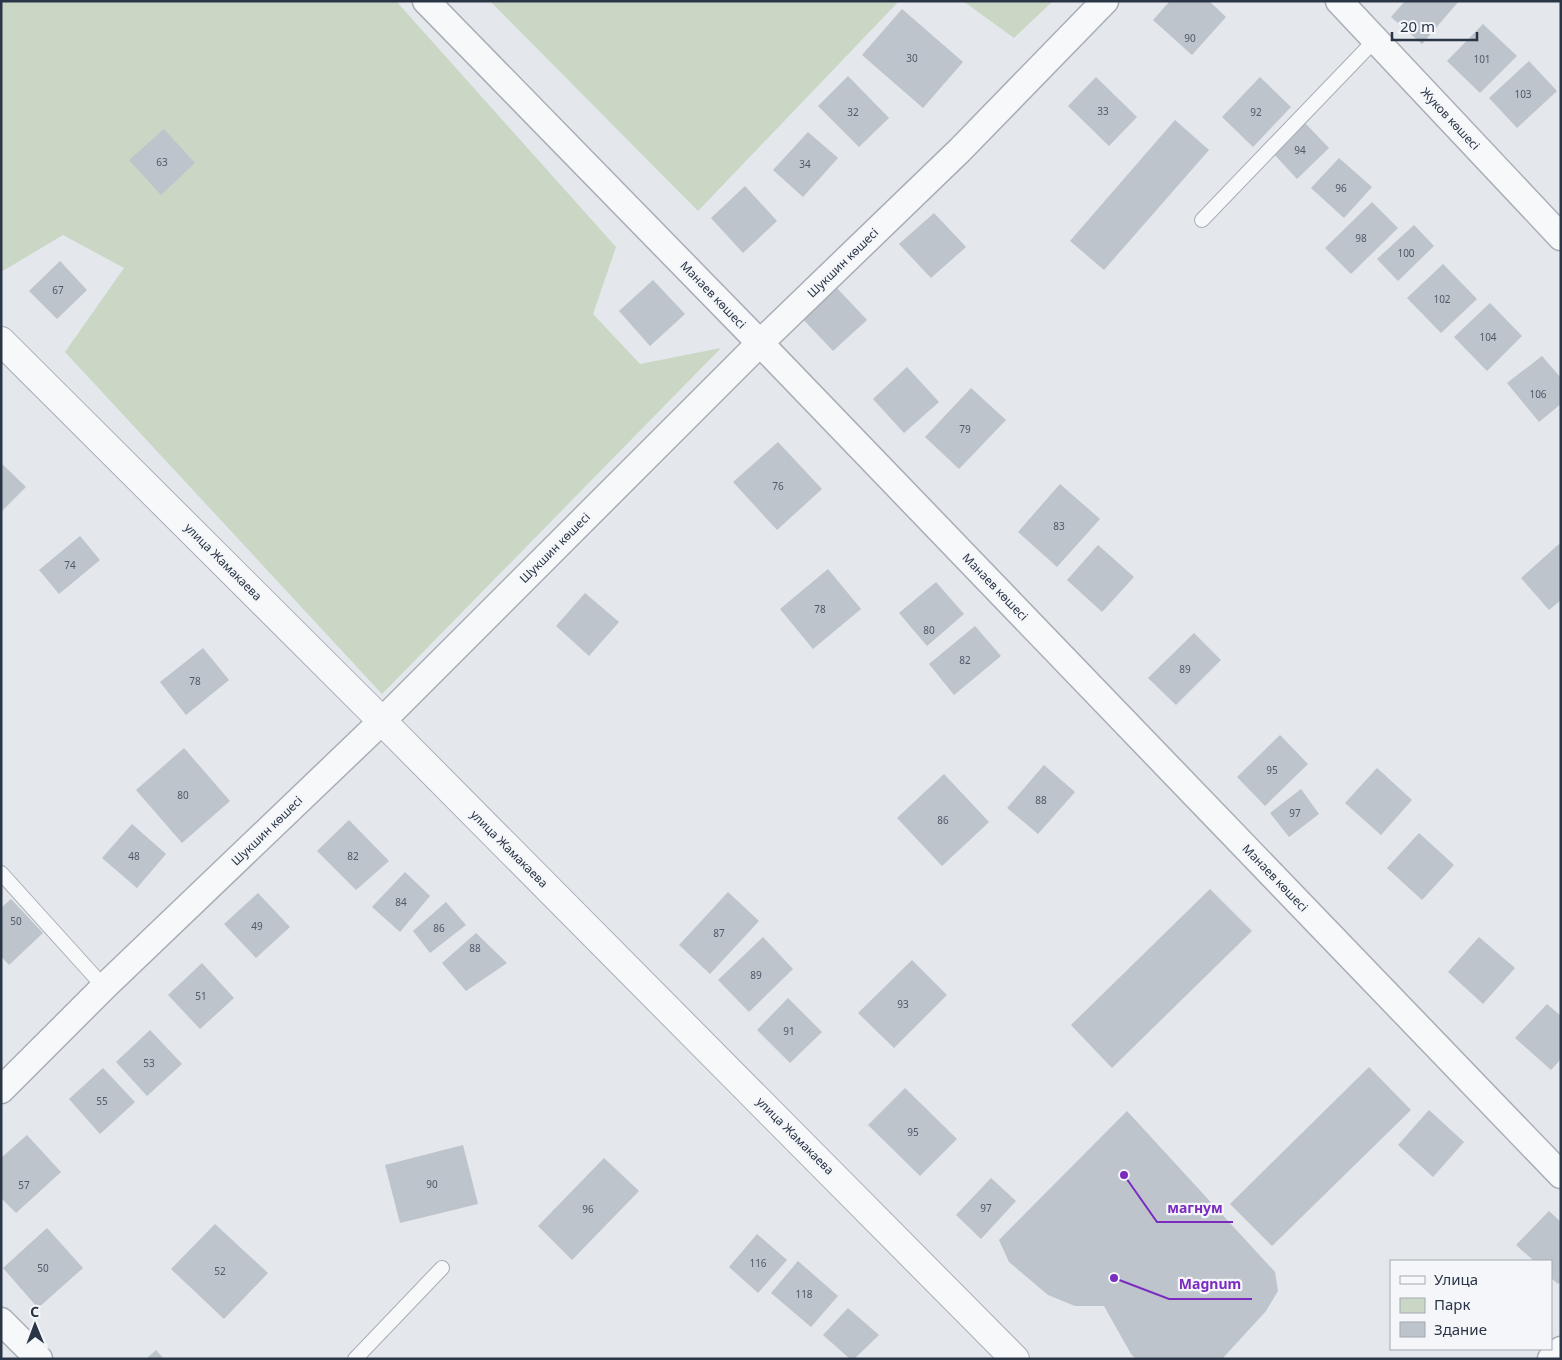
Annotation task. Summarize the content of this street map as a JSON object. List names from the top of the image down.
{
  "streets": {
    "street": [
      "Жуков көшесі",
      "Шукшин көшесі",
      "Манаев көшесі",
      "улица Жамакаева"
    ]
  },
  "crossings": [
    ["Шукшин көшесі", "Манаев көшесі"],
    ["Шукшин көшесі", "улица Жамакаева"]
  ],
  "places": ["магнум", "Magnum"],
  "house_numbers": [
    "90",
    "30",
    "101",
    "103",
    "33",
    "32",
    "92",
    "94",
    "63",
    "34",
    "96",
    "98",
    "100",
    "67",
    "102",
    "104",
    "106",
    "79",
    "76",
    "83",
    "74",
    "78",
    "80",
    "82",
    "89",
    "78",
    "95",
    "80",
    "88",
    "97",
    "86",
    "48",
    "82",
    "84",
    "50",
    "49",
    "86",
    "87",
    "88",
    "89",
    "51",
    "93",
    "91",
    "53",
    "55",
    "95",
    "90",
    "57",
    "97",
    "96",
    "116",
    "50",
    "52",
    "118"
  ],
  "legend": ["Улица", "Парк", "Здание"],
  "scale_bar": "20 m",
  "north": "top"
}
